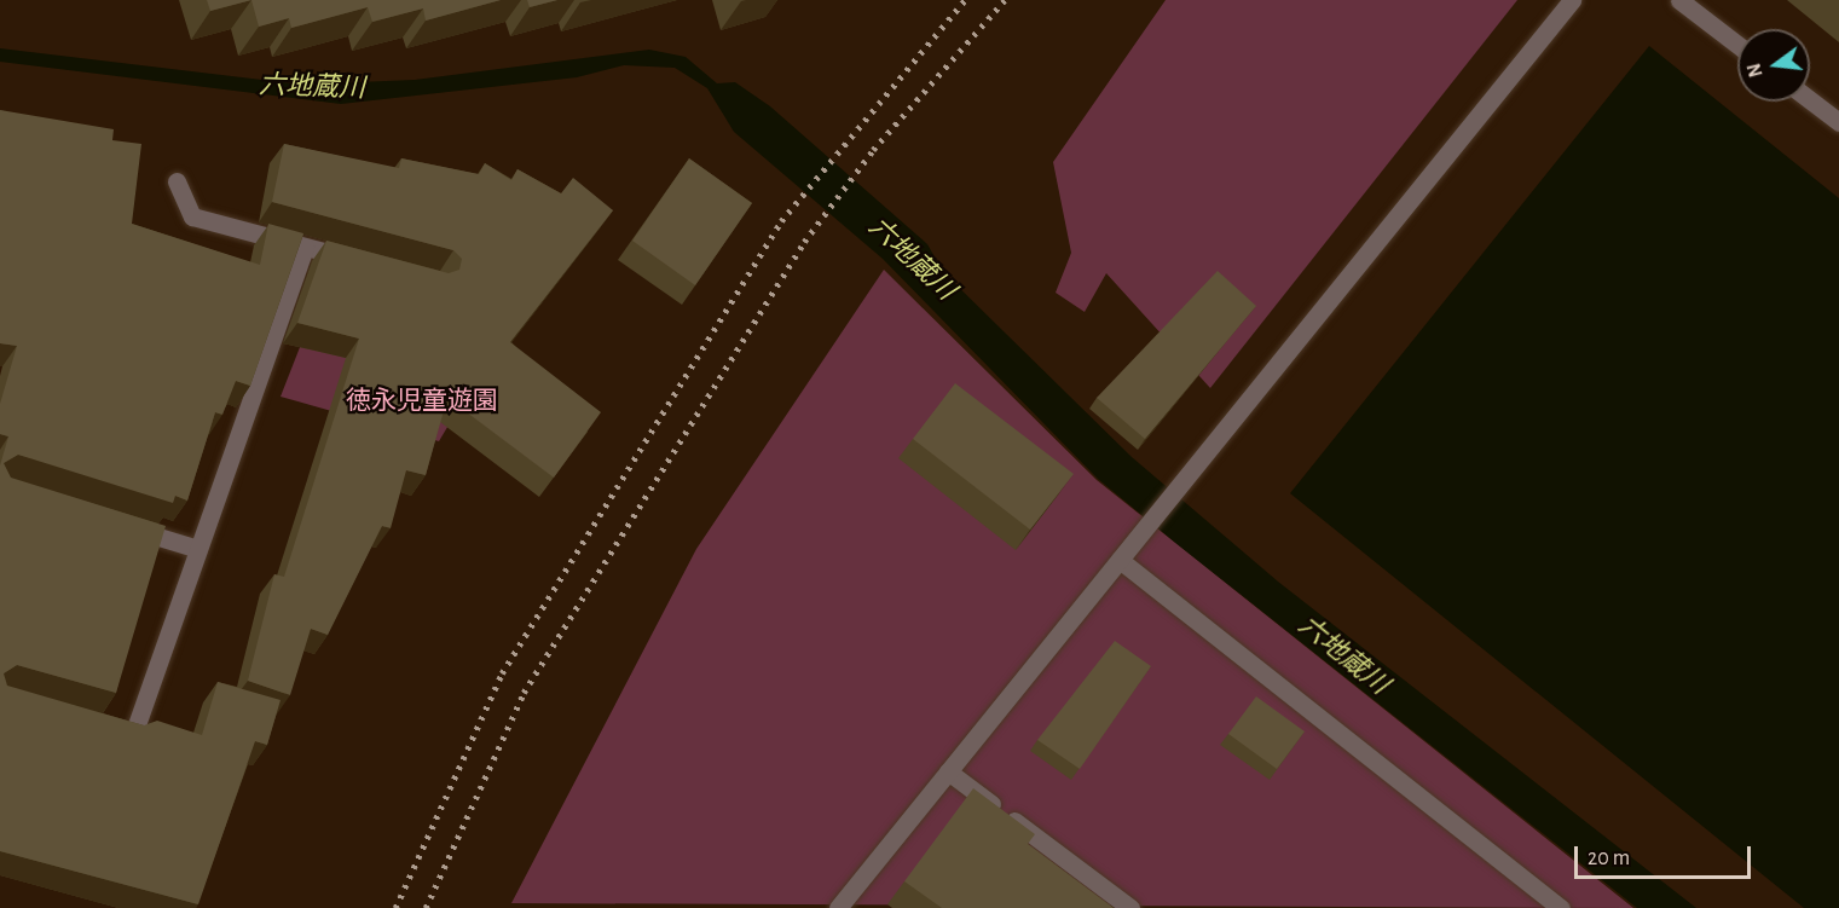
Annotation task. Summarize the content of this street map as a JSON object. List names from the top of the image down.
{
  "water": ["六地蔵川"],
  "parks": ["徳永児童遊園"],
  "scale_bar": "20 m",
  "north": "left"
}
